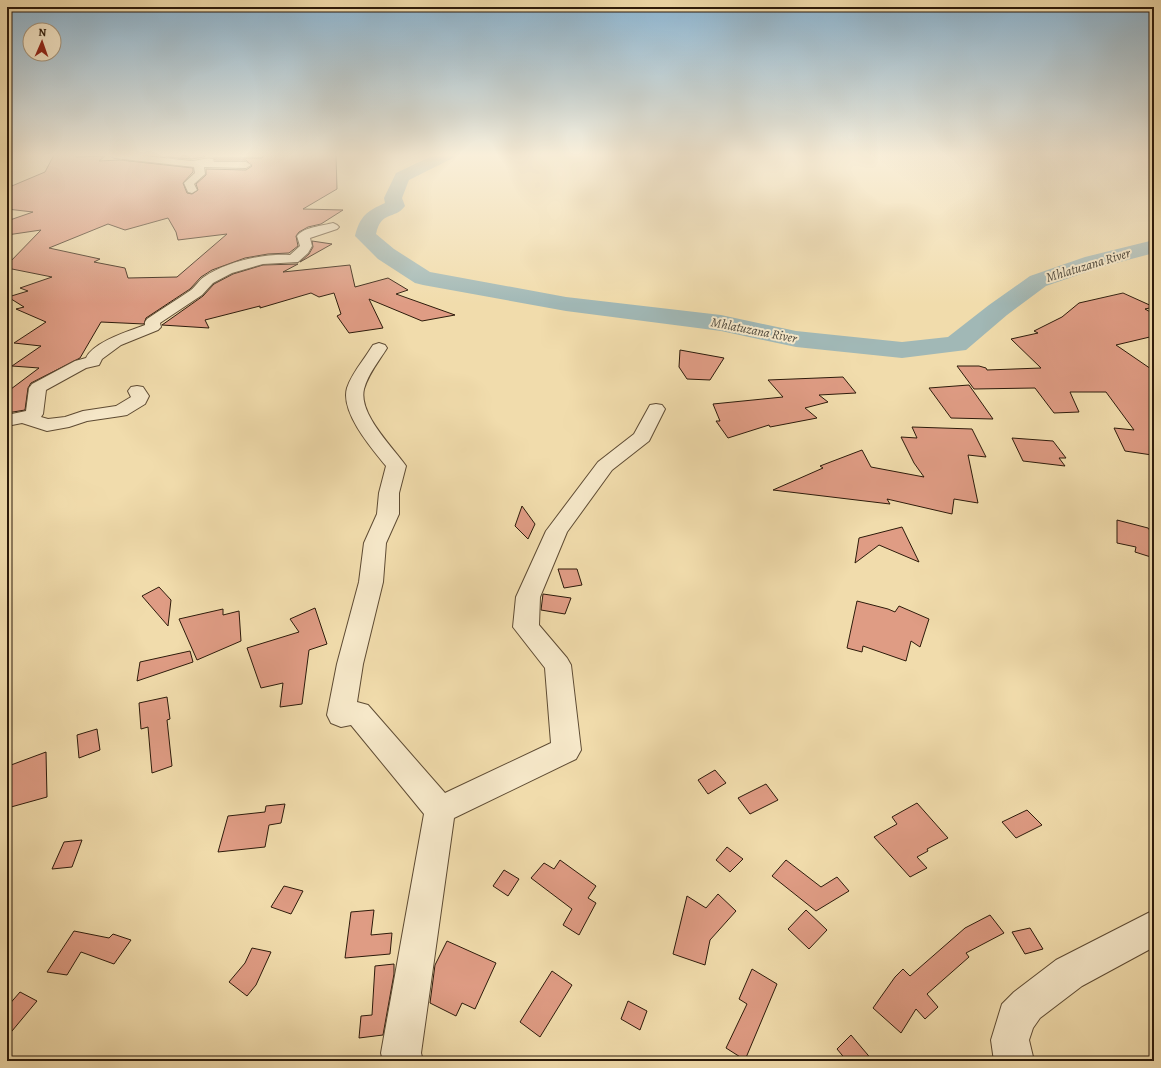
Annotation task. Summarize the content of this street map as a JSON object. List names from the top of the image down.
{
  "water": ["Mhlatuzana River"],
  "north": "top"
}
